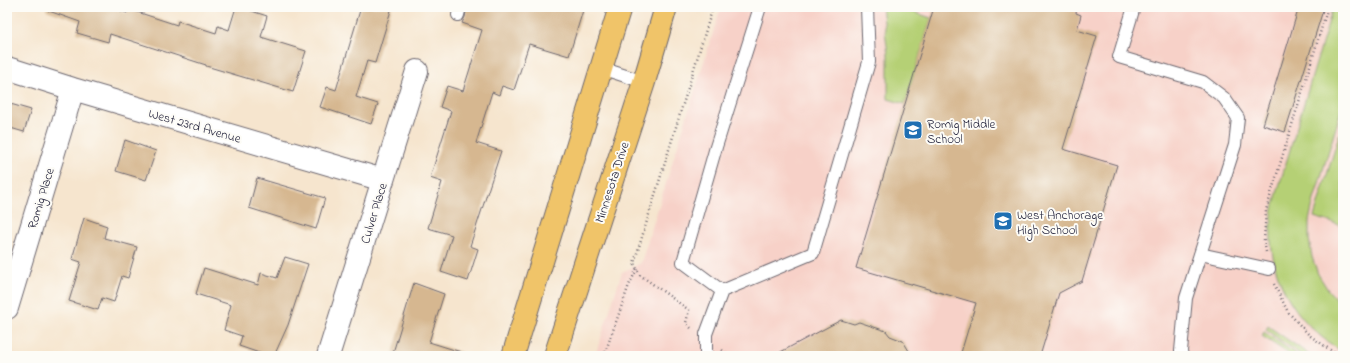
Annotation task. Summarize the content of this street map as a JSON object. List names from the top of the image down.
{
  "streets": {
    "main road": ["Minnesota Drive"],
    "street": ["West 23rd Avenue", "Romig Place", "Culver Place"]
  },
  "crossings": [
    ["West 23rd Avenue", "Romig Place"],
    ["West 23rd Avenue", "Culver Place"]
  ],
  "places": {
    "school or university": ["Romig Middle School", "West Anchorage High School"]
  }
}
